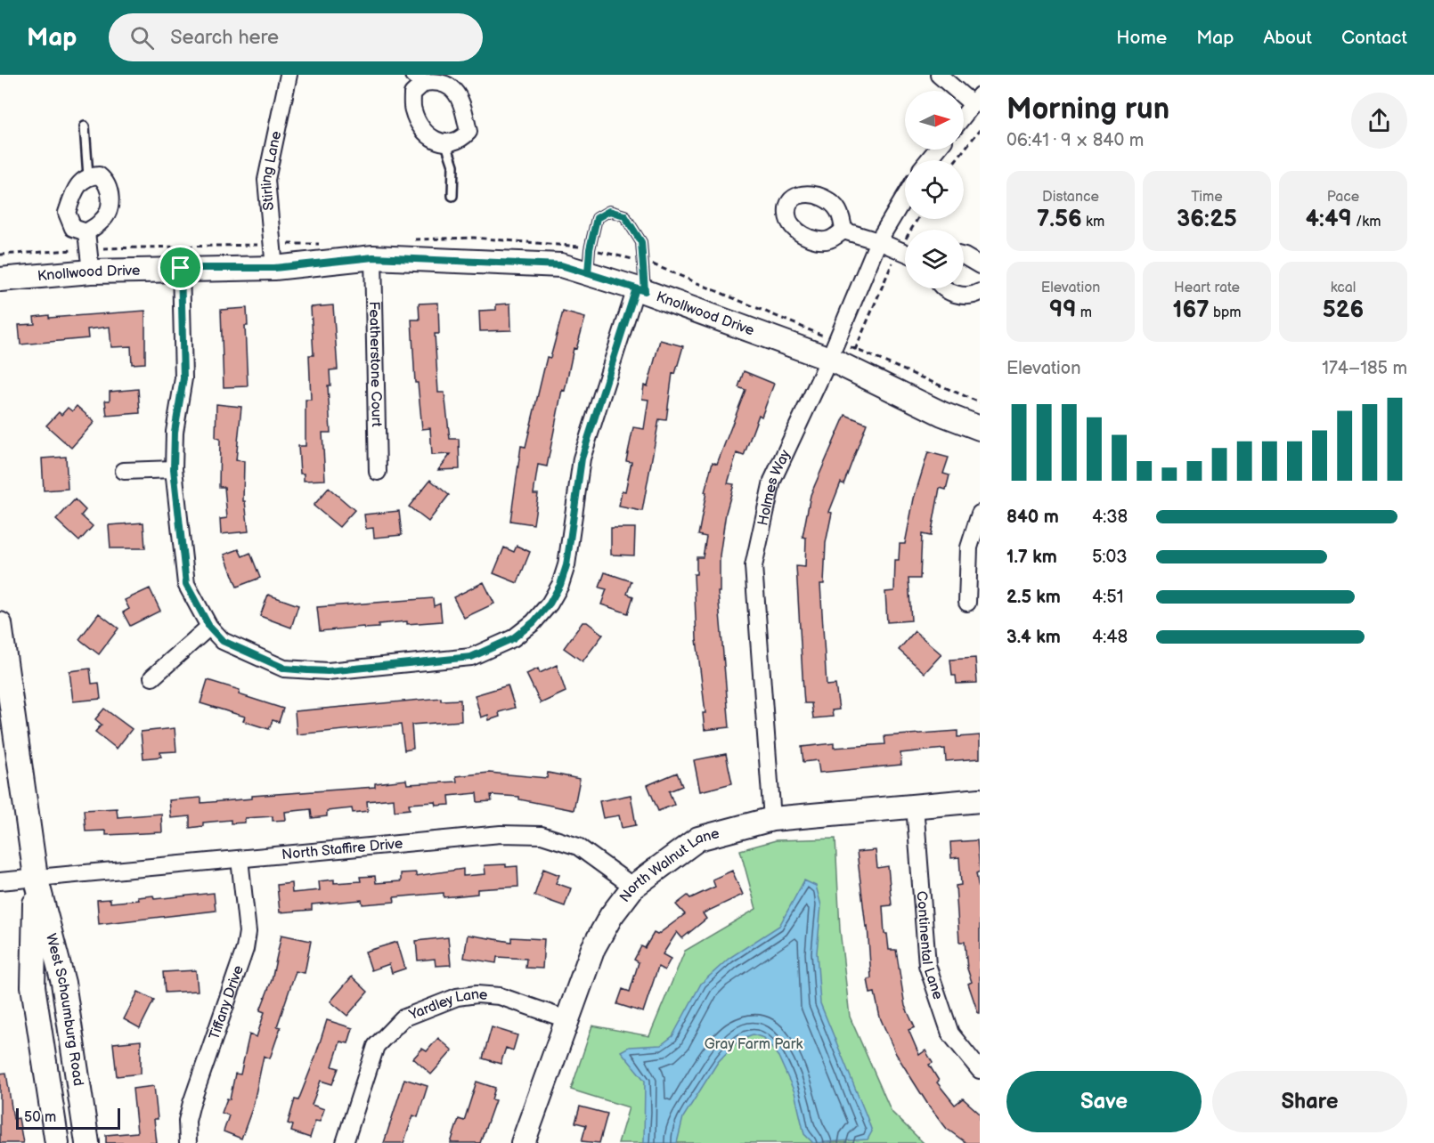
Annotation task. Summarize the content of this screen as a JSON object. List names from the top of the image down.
{
  "streets": {
    "street": [
      "Stirling Lane",
      "Knollwood Drive",
      "Featherstone Court",
      "Holmes Way",
      "North Staffire Drive",
      "North Walnut Lane",
      "Continental Lane",
      "Tiffany Drive",
      "Yardley Lane",
      "West Schaumburg Road"
    ]
  },
  "crossings": [
    ["Stirling Lane", "Knollwood Drive"],
    ["Knollwood Drive", "Featherstone Court"],
    ["Knollwood Drive", "Holmes Way"],
    ["Holmes Way", "North Walnut Lane"],
    ["North Staffire Drive", "North Walnut Lane"],
    ["North Staffire Drive", "Tiffany Drive"],
    ["North Staffire Drive", "West Schaumburg Road"],
    ["North Walnut Lane", "Continental Lane"],
    ["North Walnut Lane", "Yardley Lane"]
  ],
  "parks": ["Gray Farm Park"],
  "scale_bar": "50 m",
  "north": "right",
  "page": {
    "header": "Map",
    "search": "Search here",
    "nav": [
      "Home",
      "Map",
      "About",
      "Contact"
    ],
    "heading": ["Morning run", "06:41 · 9 × 840 m"],
    "stats": [
      ["Distance", "7.56 km"],
      ["Time", "36:25"],
      ["Pace", "4:49 /km"],
      ["Elevation", "99 m"],
      ["Heart rate", "167 bpm"],
      ["kcal", "526"]
    ],
    "chart": ["Elevation", "174–185 m"],
    "list": [
      {
        "name": "840 m",
        "note": "4:38"
      },
      {
        "name": "1.7 km",
        "note": "5:03"
      },
      {
        "name": "2.5 km",
        "note": "4:51"
      },
      {
        "name": "3.4 km",
        "note": "4:48"
      }
    ],
    "buttons": ["Save", "Share"],
    "scale": "50 m"
  }
}
